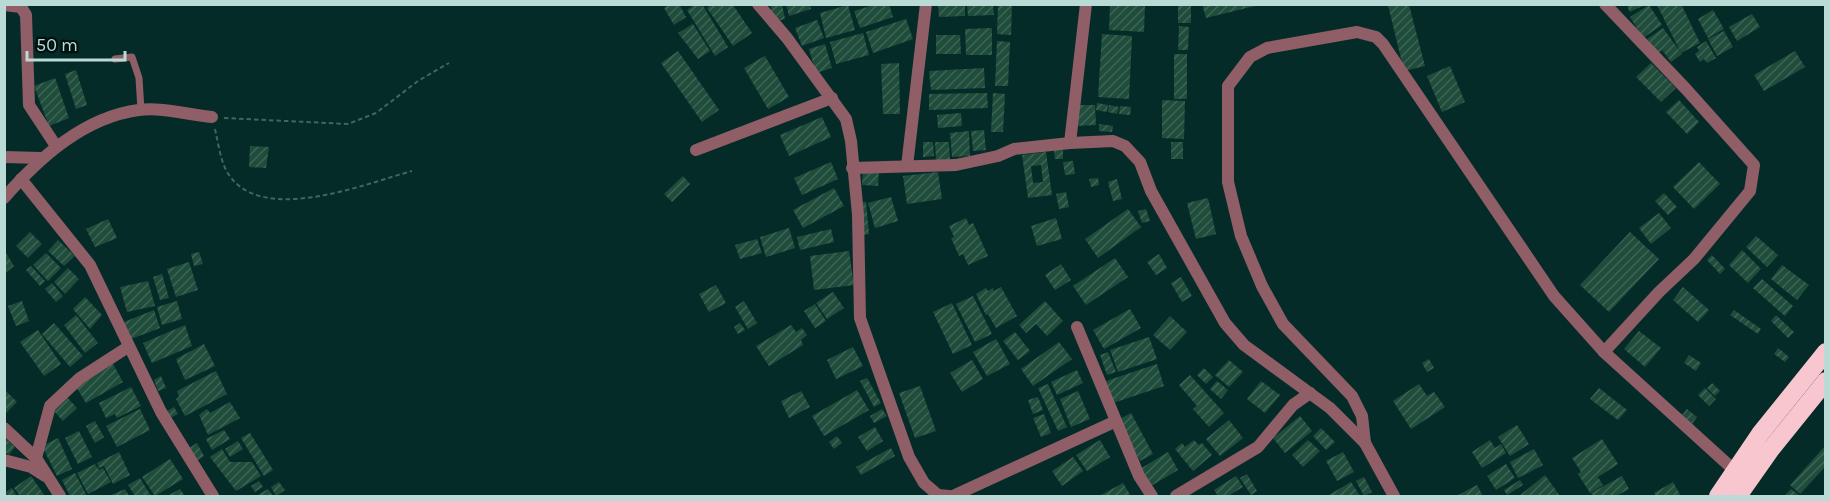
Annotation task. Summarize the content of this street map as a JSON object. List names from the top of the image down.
{
  "scale_bar": "50 m"
}
